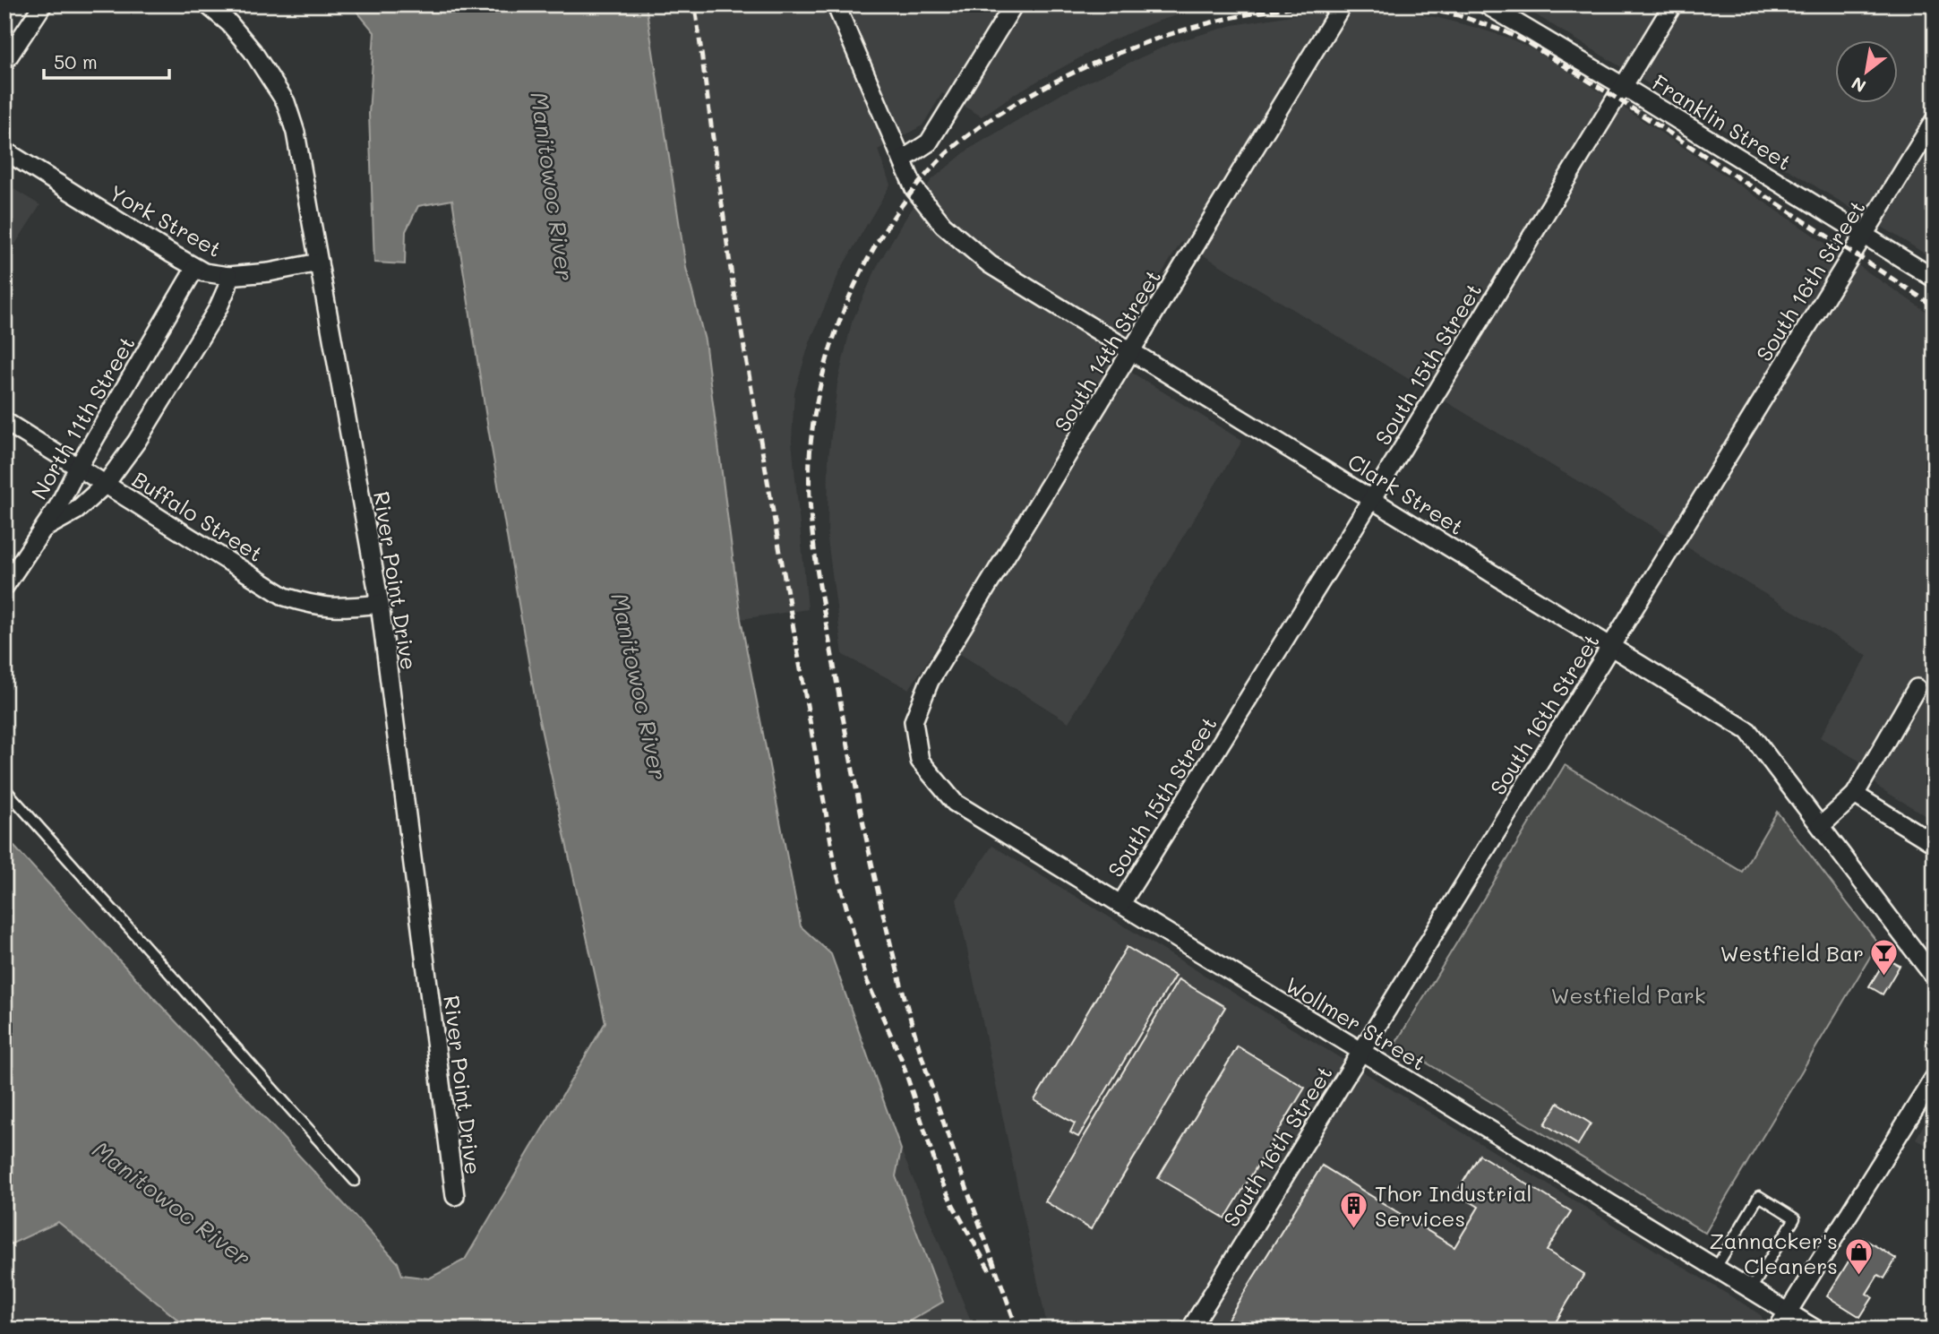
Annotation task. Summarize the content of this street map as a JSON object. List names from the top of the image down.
{
  "streets": {
    "street": [
      "Franklin Street",
      "York Street",
      "South 16th Street",
      "South 14th Street",
      "South 15th Street",
      "North 11th Street",
      "Clark Street",
      "Buffalo Street",
      "River Point Drive",
      "Wollmer Street"
    ]
  },
  "crossings": [
    ["Franklin Street", "South 16th Street"],
    ["Franklin Street", "South 15th Street"],
    ["York Street", "North 11th Street"],
    ["York Street", "River Point Drive"],
    ["South 16th Street", "Clark Street"],
    ["South 16th Street", "Wollmer Street"],
    ["South 14th Street", "Clark Street"],
    ["South 14th Street", "Wollmer Street"],
    ["South 15th Street", "Clark Street"],
    ["South 15th Street", "Wollmer Street"],
    ["North 11th Street", "Buffalo Street"],
    ["Buffalo Street", "River Point Drive"]
  ],
  "water": ["Manitowoc River"],
  "parks": ["Westfield Park"],
  "places": {
    "bar": ["Westfield Bar"],
    "building": ["Thor Industrial Services"],
    "shop": ["Zannacker's Cleaners"]
  },
  "scale_bar": "50 m",
  "north": "bottom left"
}
